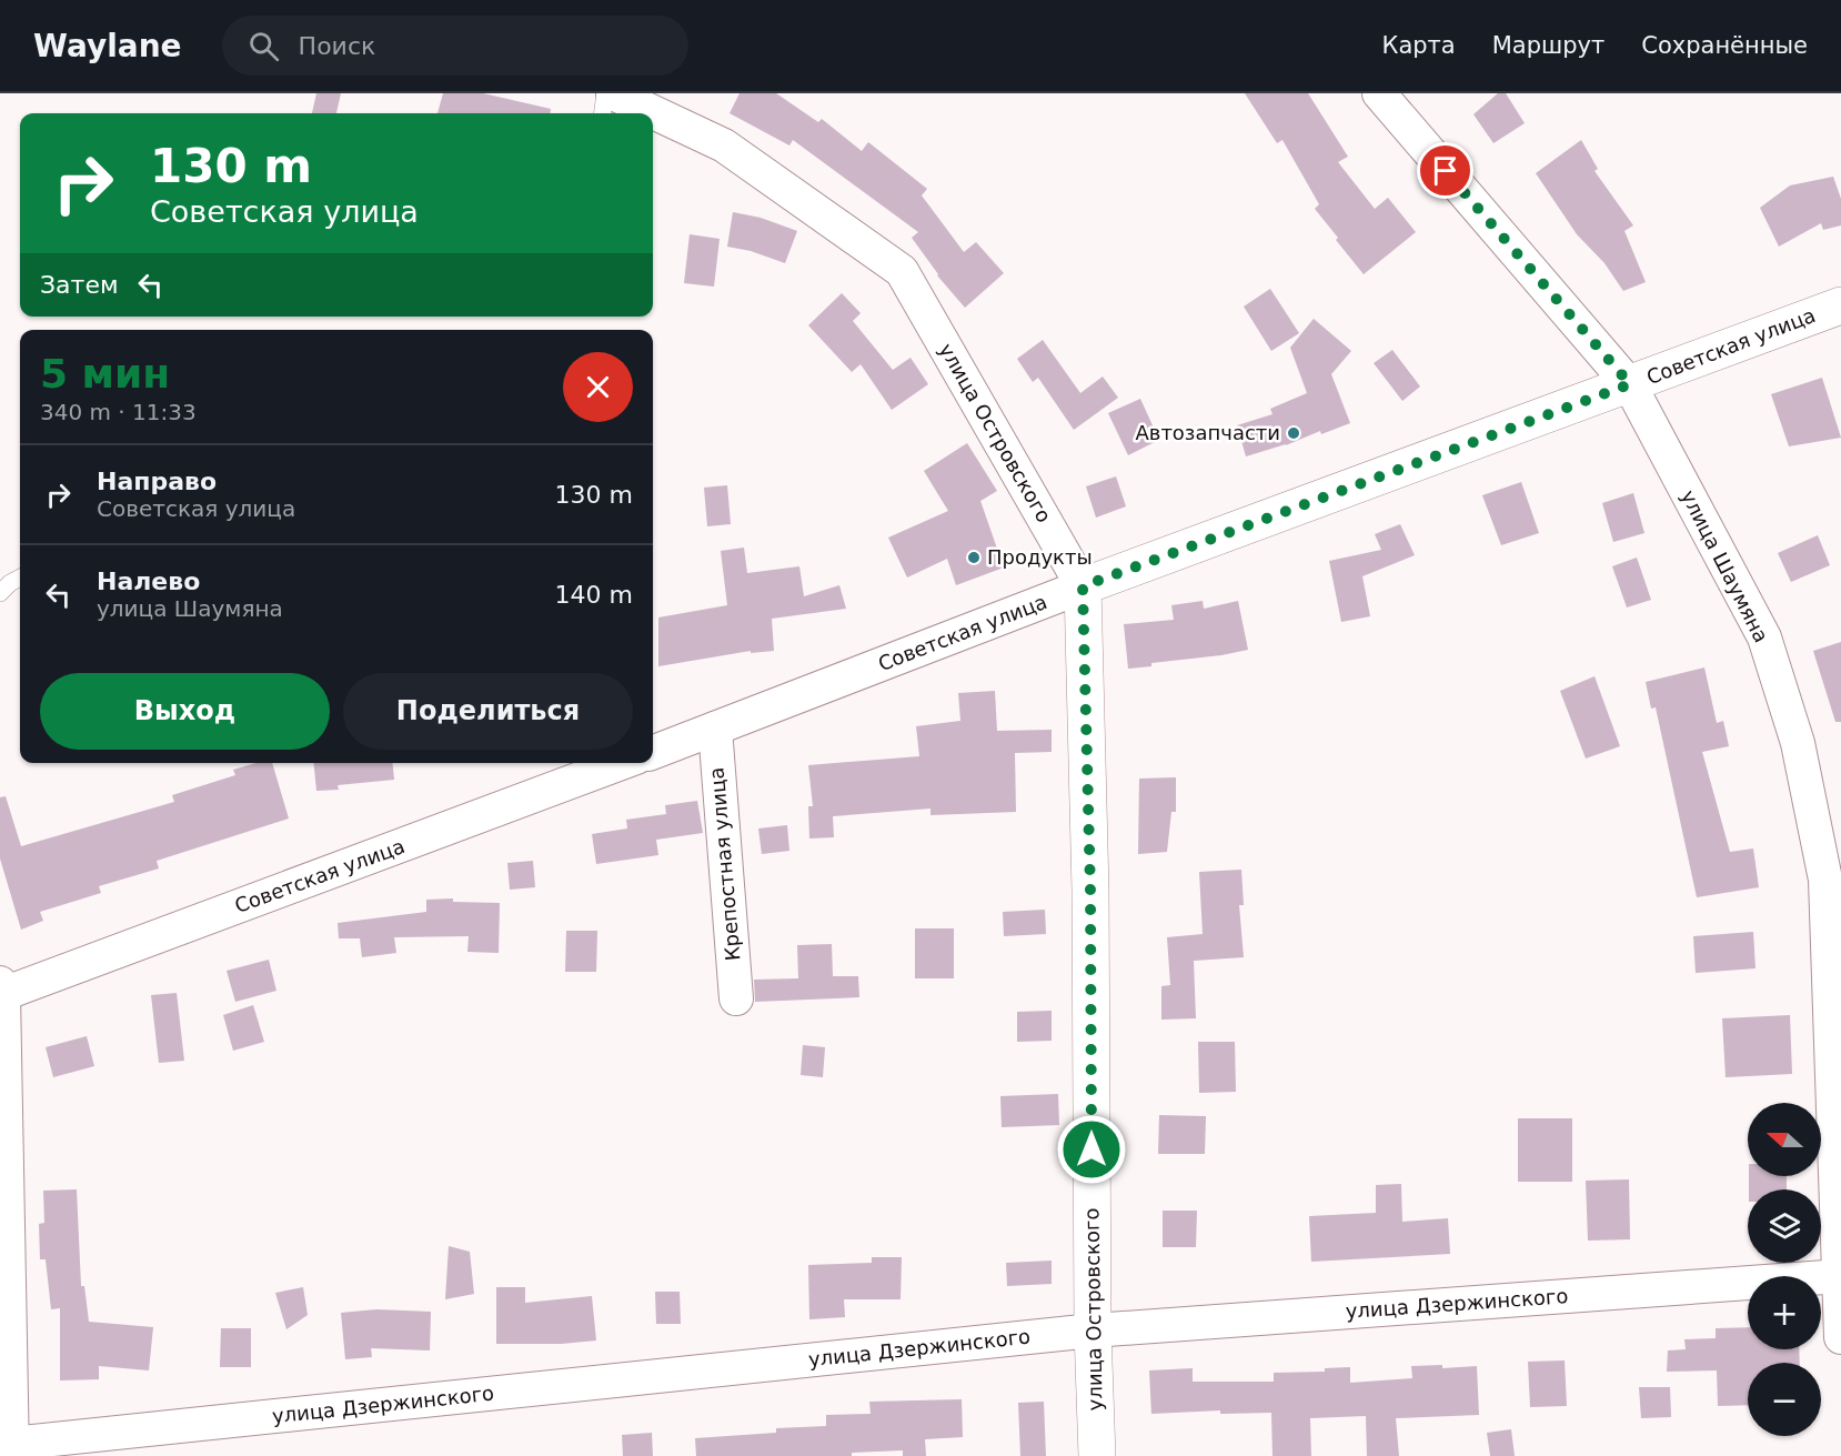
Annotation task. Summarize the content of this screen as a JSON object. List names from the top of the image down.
{
  "streets": {
    "street": [
      "Советская улица",
      "улица Островского",
      "улица Шаумяна",
      "Крепостная улица",
      "улица Дзержинского"
    ]
  },
  "crossings": [
    ["Советская улица", "улица Островского"],
    ["Советская улица", "улица Шаумяна"],
    ["Советская улица", "Крепостная улица"],
    ["улица Островского", "улица Дзержинского"],
    ["улица Шаумяна", "улица Дзержинского"]
  ],
  "places": ["Автозапчасти", "Продукты"],
  "north": "left",
  "page": {
    "header": "Waylane",
    "search": "Поиск",
    "nav": ["Карта", "Маршрут", "Сохранённые"],
    "turn": ["130 m", "Советская улица"],
    "then": "Затем",
    "heading": ["5 мин", "340 m · 11:33"],
    "list": [
      {
        "name": "Направо",
        "note": "Советская улица",
        "value": "130 m"
      },
      {
        "name": "Налево",
        "note": "улица Шаумяна",
        "value": "140 m"
      }
    ],
    "buttons": ["Выход", "Поделиться"],
    "map_buttons": ["+", "−"]
  }
}
